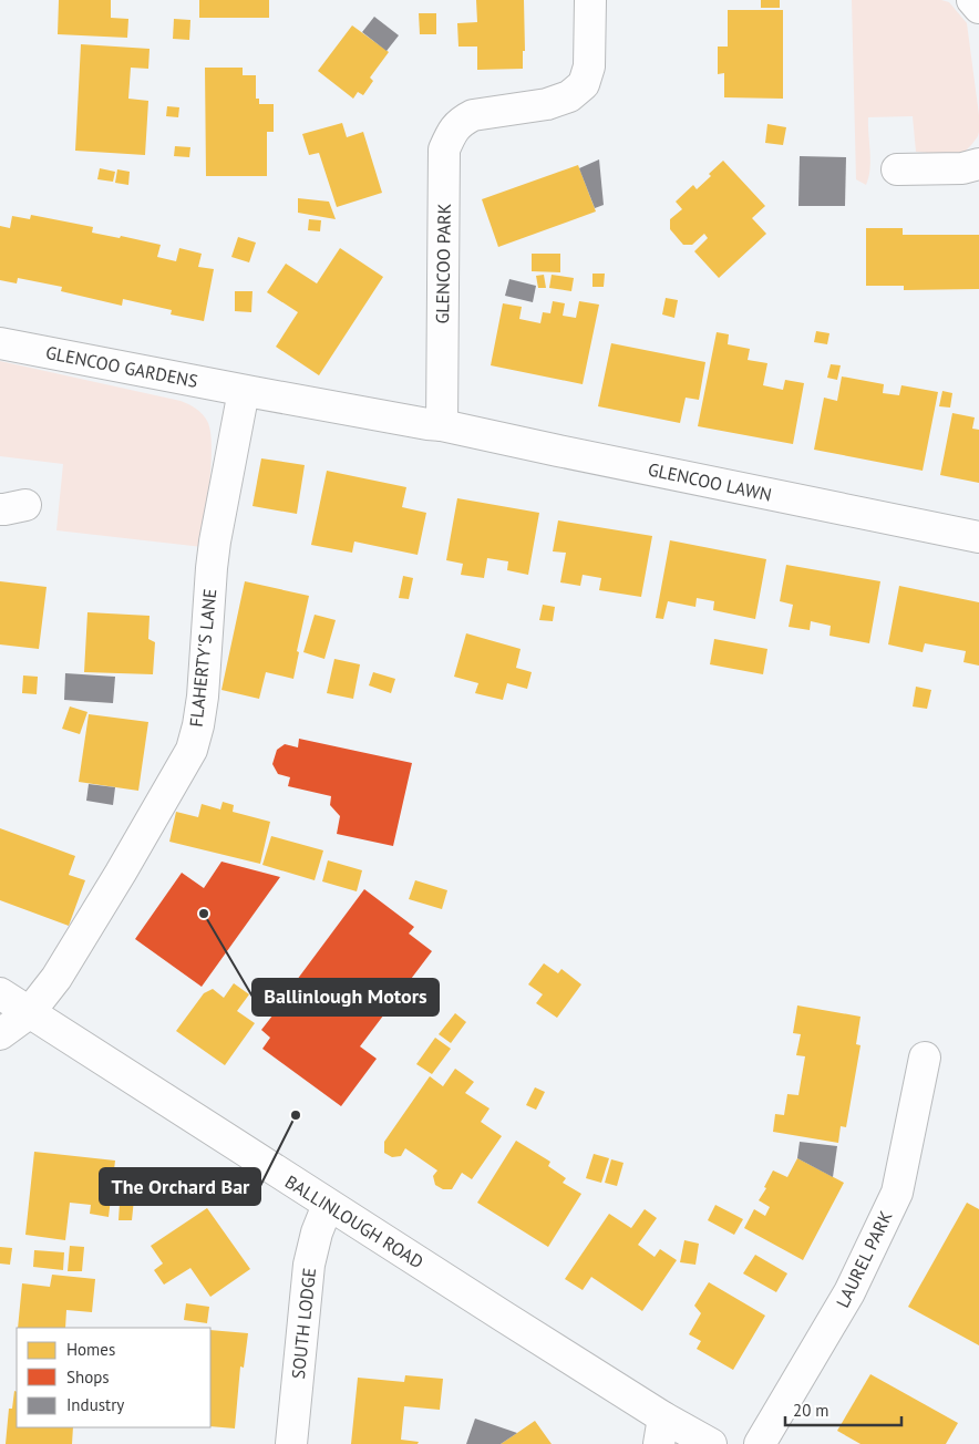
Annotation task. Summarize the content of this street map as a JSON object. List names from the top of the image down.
{
  "streets": {
    "street": [
      "GLENCOO PARK",
      "GLENCOO GARDENS",
      "GLENCOO LAWN",
      "FLAHERTY'S LANE",
      "BALLINLOUGH ROAD",
      "LAUREL PARK",
      "SOUTH LODGE"
    ]
  },
  "crossings": [
    ["GLENCOO PARK", "GLENCOO LAWN"],
    ["GLENCOO GARDENS", "FLAHERTY'S LANE"],
    ["FLAHERTY'S LANE", "BALLINLOUGH ROAD"],
    ["BALLINLOUGH ROAD", "SOUTH LODGE"]
  ],
  "places": ["Ballinlough Motors", "The Orchard Bar"],
  "legend": ["Homes", "Shops", "Industry"],
  "scale_bar": "20 m"
}
